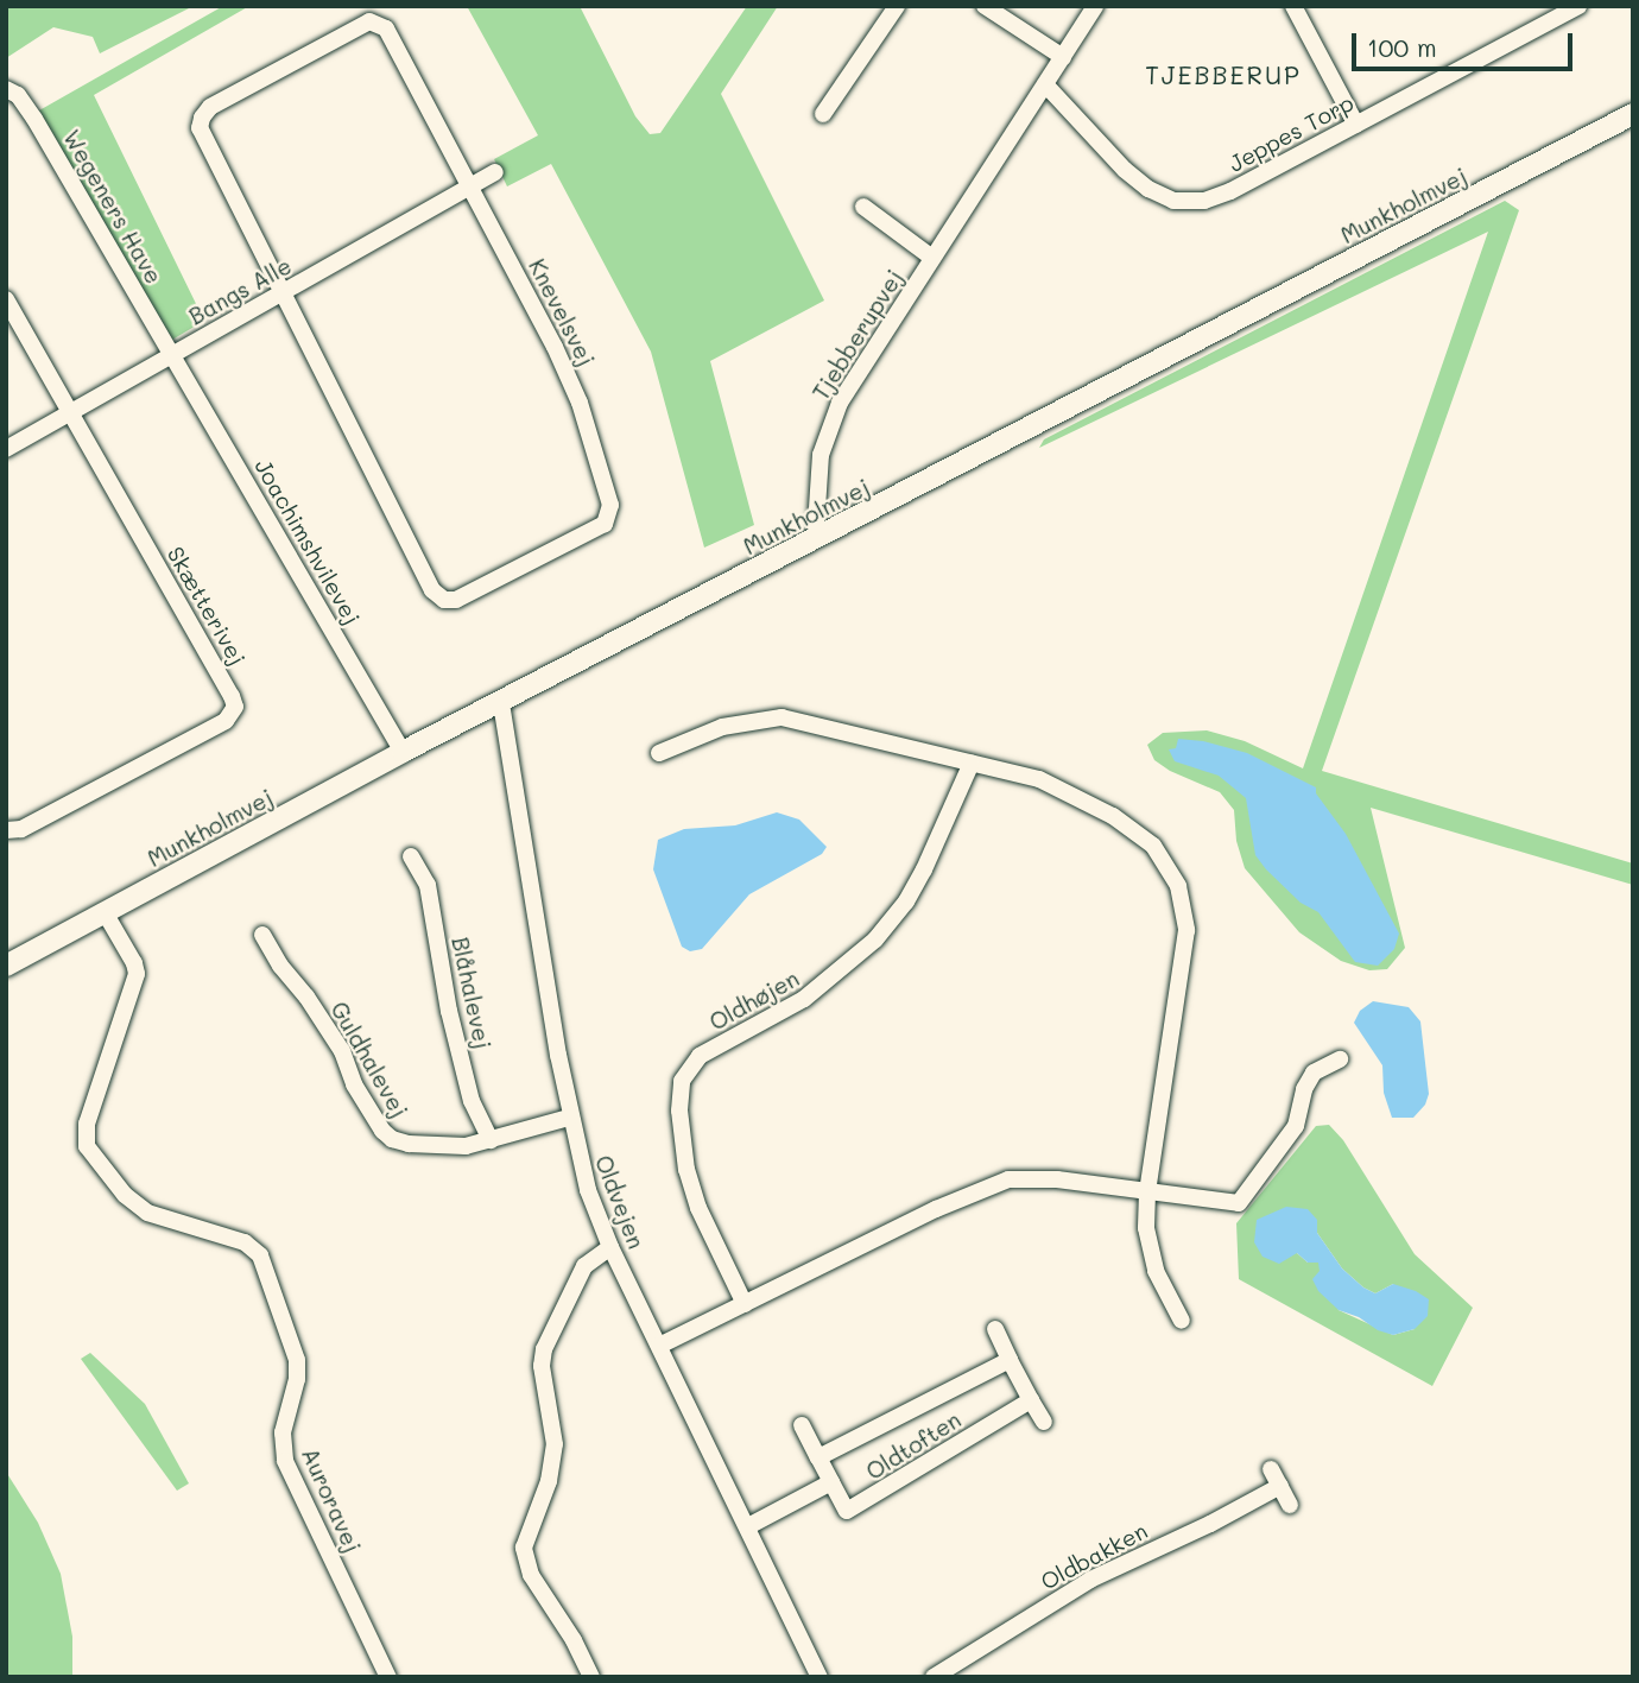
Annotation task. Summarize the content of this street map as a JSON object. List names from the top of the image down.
{
  "streets": {
    "street": [
      "Jeppes Torp",
      "Munkholmvej",
      "Wegeners Have",
      "Bangs Alle",
      "Knevelsvej",
      "Tjebberupvej",
      "Joachimshvilevej",
      "Skætterivej",
      "Blåhalevej",
      "Oldhøjen",
      "Guldhalevej",
      "Oldvejen",
      "Oldtoften",
      "Auroravej",
      "Oldbakken"
    ]
  },
  "crossings": [
    ["Jeppes Torp", "Tjebberupvej"],
    ["Munkholmvej", "Tjebberupvej"],
    ["Munkholmvej", "Joachimshvilevej"],
    ["Munkholmvej", "Oldvejen"],
    ["Munkholmvej", "Auroravej"],
    ["Wegeners Have", "Bangs Alle"],
    ["Wegeners Have", "Joachimshvilevej"],
    ["Bangs Alle", "Knevelsvej"],
    ["Bangs Alle", "Joachimshvilevej"],
    ["Bangs Alle", "Skætterivej"],
    ["Blåhalevej", "Guldhalevej"],
    ["Guldhalevej", "Oldvejen"]
  ],
  "districts": ["TJEBBERUP"],
  "scale_bar": "100 m"
}
